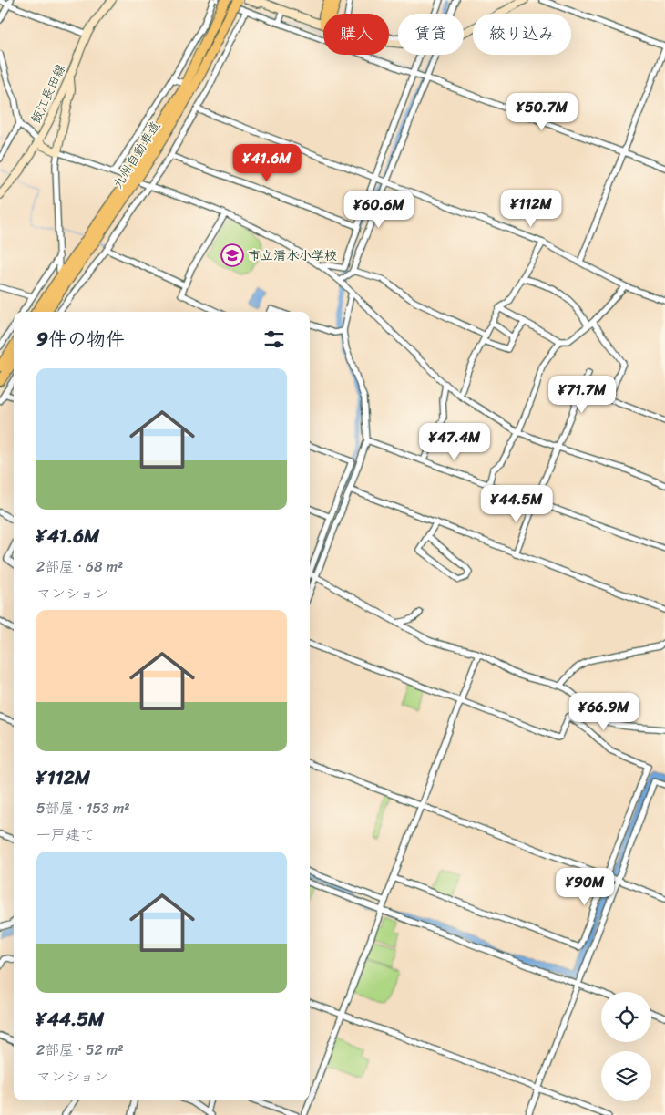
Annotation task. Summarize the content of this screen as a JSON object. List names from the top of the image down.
{
  "streets": {
    "highway": ["九州自動車道"],
    "main road": ["飯江長田線"]
  },
  "places": {
    "school or university": ["市立清水小学校"]
  },
  "page": {
    "chip": ["購入", "賃貸", "絞り込み"],
    "price": [
      "¥50.7M",
      "¥41.6M",
      "¥112M",
      "¥60.6M",
      "¥71.7M",
      "¥47.4M",
      "¥44.5M",
      "¥66.9M",
      "¥90M"
    ],
    "heading": "9件の物件",
    "list": [
      {
        "name": "¥41.6M",
        "note": "2部屋 · 68 m² · マンション"
      },
      {
        "name": "¥112M",
        "note": "5部屋 · 153 m² · 一戸建て"
      },
      {
        "name": "¥44.5M",
        "note": "2部屋 · 52 m² · マンション"
      }
    ]
  }
}
